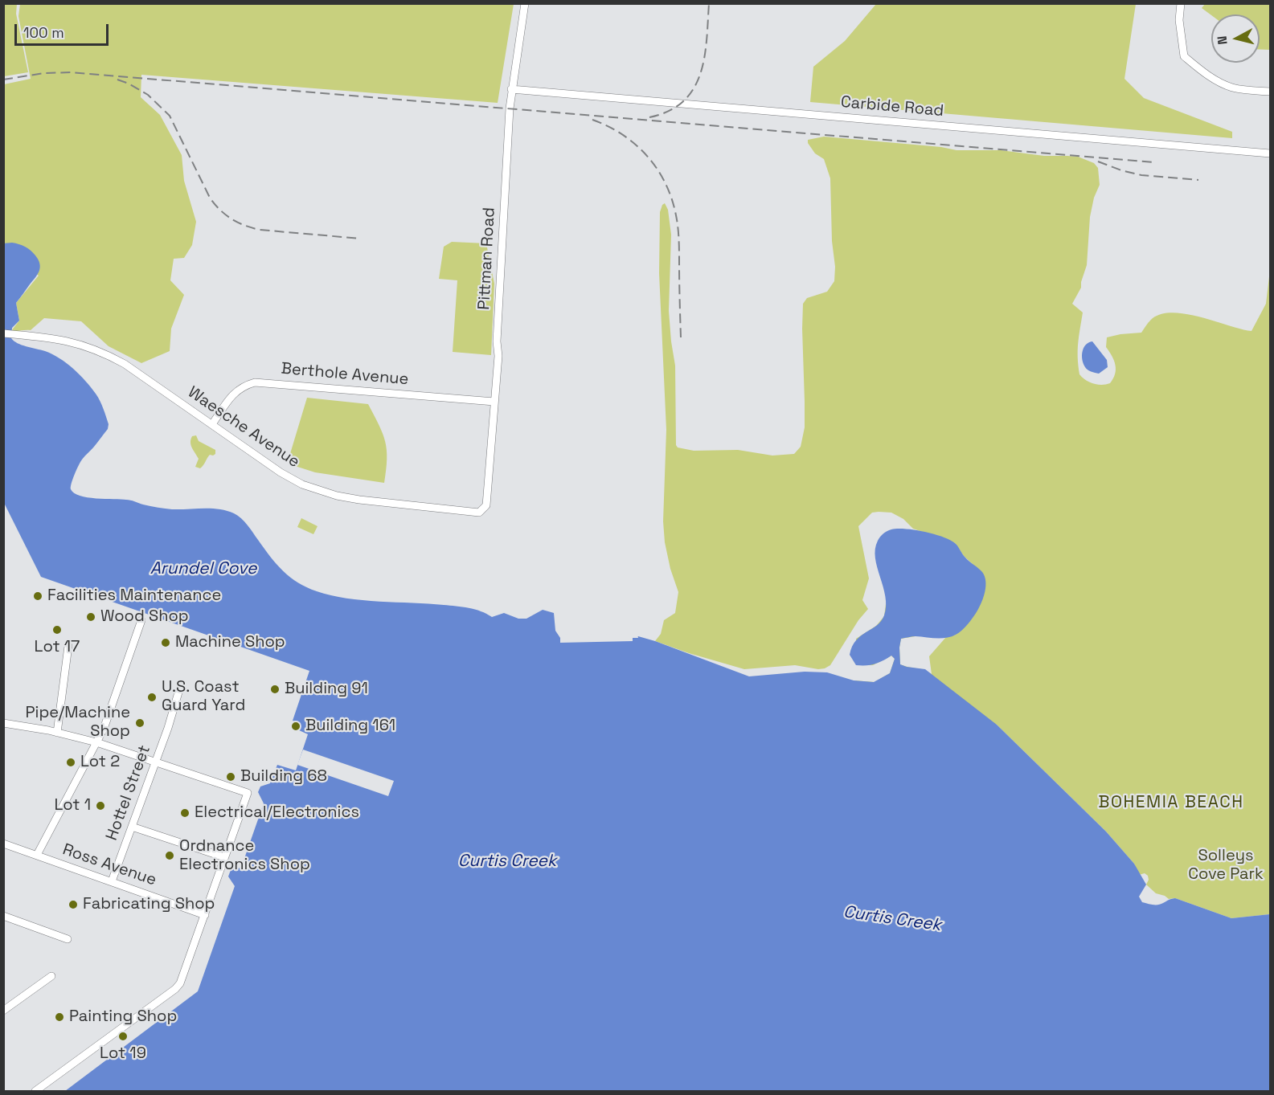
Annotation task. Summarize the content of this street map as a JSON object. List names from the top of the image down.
{
  "streets": {
    "street": [
      "Carbide Road",
      "Pittman Road",
      "Berthole Avenue",
      "Waesche Avenue",
      "Hottel Street",
      "Ross Avenue"
    ]
  },
  "crossings": [
    ["Carbide Road", "Pittman Road"],
    ["Pittman Road", "Berthole Avenue"],
    ["Pittman Road", "Waesche Avenue"],
    ["Berthole Avenue", "Waesche Avenue"],
    ["Hottel Street", "Ross Avenue"]
  ],
  "districts": ["BOHEMIA BEACH"],
  "water": ["Arundel Cove", "Curtis Creek"],
  "parks": ["Solleys Cove Park"],
  "places": [
    "Facilities Maintenance",
    "Wood Shop",
    "Lot 17",
    "Machine Shop",
    "Building 91",
    "U.S. Coast Guard Yard",
    "Pipe/Machine Shop",
    "Building 161",
    "Lot 2",
    "Building 68",
    "Lot 1",
    "Electrical/Electronics",
    "Ordnance Electronics Shop",
    "Fabricating Shop",
    "Painting Shop",
    "Lot 19"
  ],
  "scale_bar": "100 m",
  "north": "left"
}
